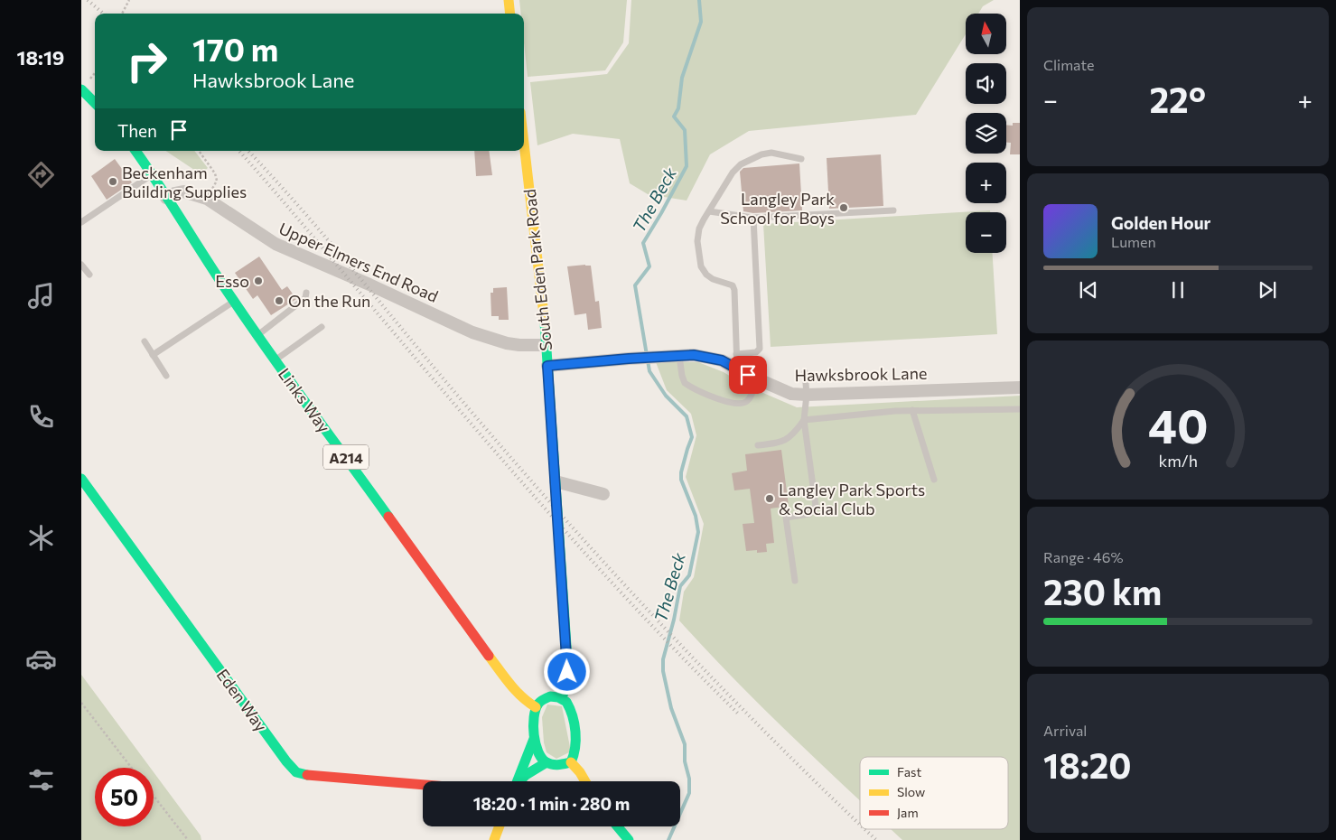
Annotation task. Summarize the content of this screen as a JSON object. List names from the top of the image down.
{
  "streets": {
    "main road": [
      "South Eden Park Road",
      "Links Way",
      "A214",
      "Eden Way"
    ],
    "street": ["Upper Elmers End Road", "Hawksbrook Lane"]
  },
  "crossings": [
    ["Upper Elmers End Road", "South Eden Park Road"],
    ["Upper Elmers End Road", "Links Way"],
    ["South Eden Park Road", "Hawksbrook Lane"],
    ["South Eden Park Road", "Links Way"]
  ],
  "water": ["The Beck"],
  "places": [
    "Beckenham Building Supplies",
    "Langley Park School for Boys",
    "Esso",
    "On the Run",
    "Langley Park Sports & Social Club"
  ],
  "legend": ["Fast", "Slow", "Jam"],
  "north": "top",
  "page": {
    "tabs": "18:19",
    "tile": [
      "Climate",
      ["Range · 46%", "230 km"],
      ["Arrival", "18:20"]
    ],
    "map_buttons": ["+", "−"],
    "turn": ["170 m", "Hawksbrook Lane"],
    "heat": ["−", "22°", "+"],
    "then": "Then",
    "song": ["Golden Hour", "Lumen"],
    "limit": "50",
    "trip": "18:20 · 1 min · 280 m",
    "gauge": ["40", "km/h"]
  }
}
